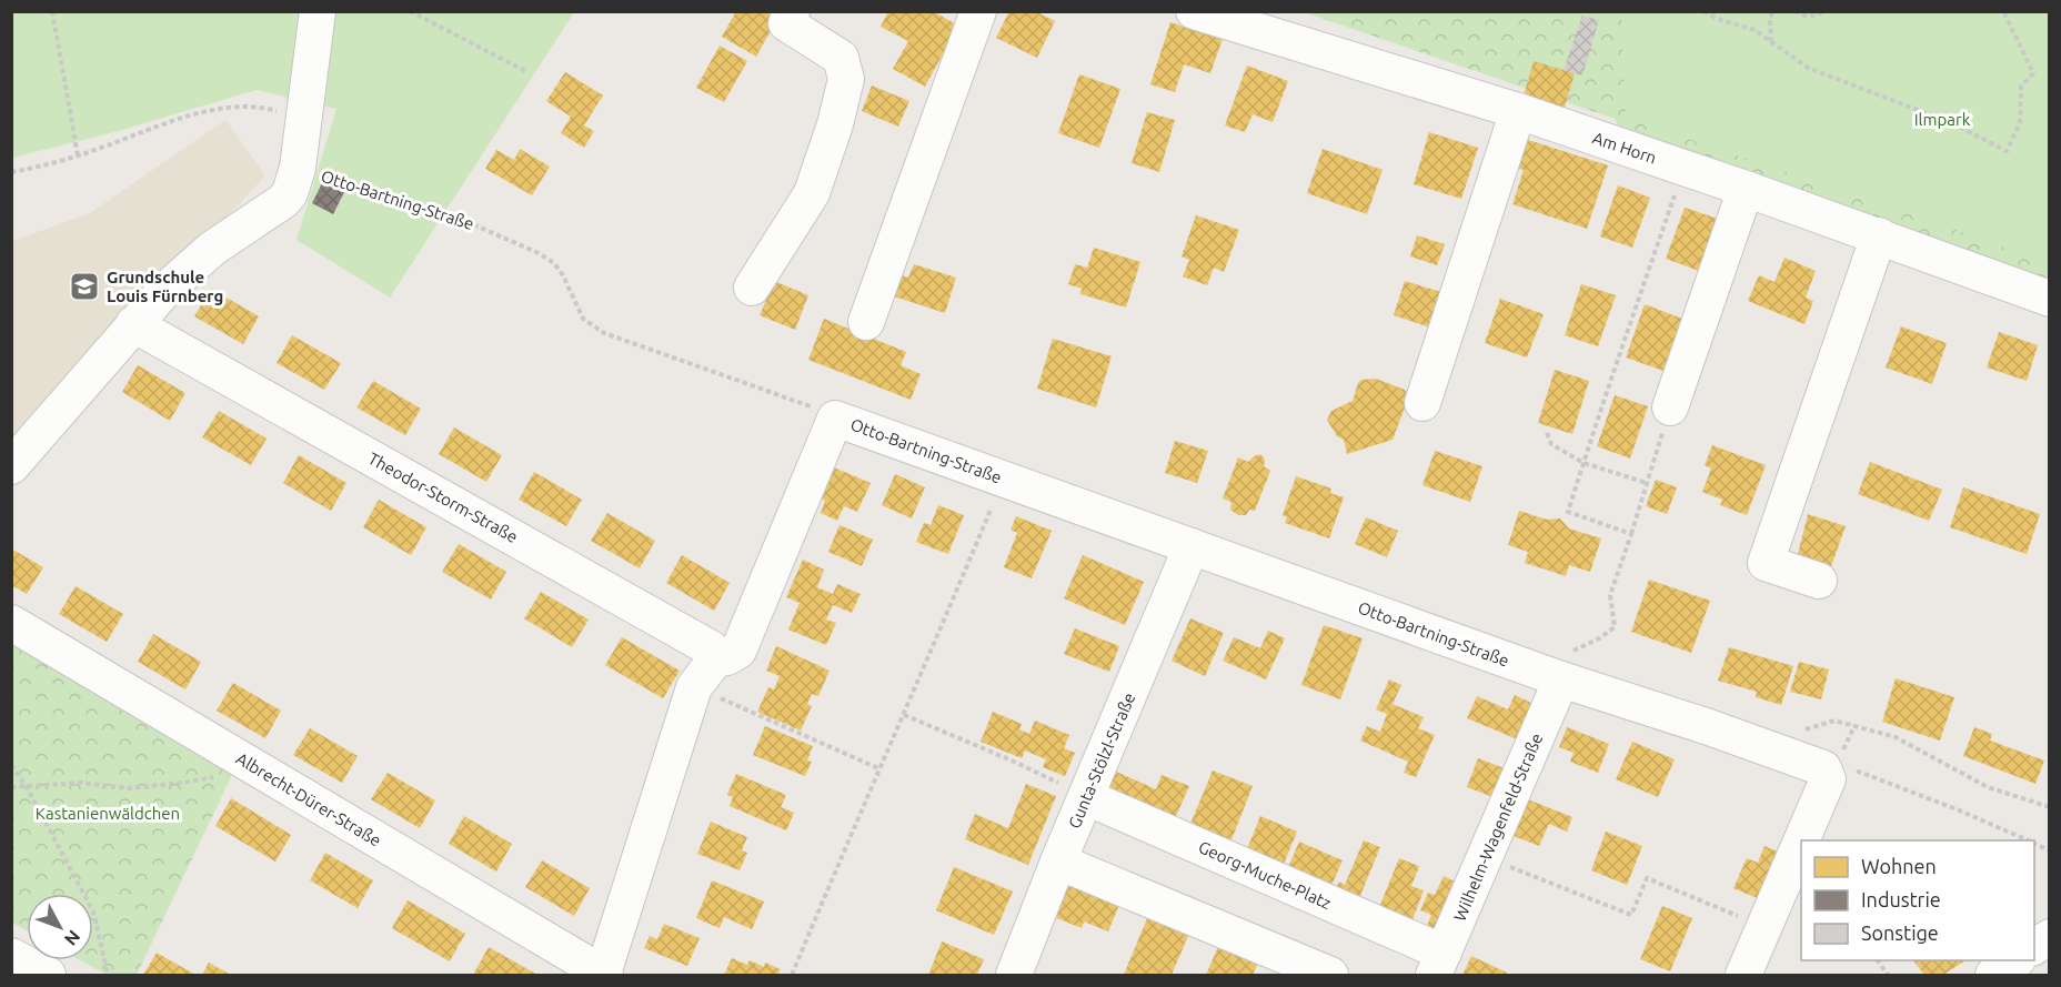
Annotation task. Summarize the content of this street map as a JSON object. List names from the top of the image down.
{
  "streets": {
    "street": [
      "Am Horn",
      "Otto-Bartning-Straße",
      "Theodor-Storm-Straße",
      "Gunta-Stölzl-Straße",
      "Albrecht-Dürer-Straße",
      "Wilhelm-Wagenfeld-Straße",
      "Georg-Muche-Platz"
    ]
  },
  "crossings": [
    ["Otto-Bartning-Straße", "Theodor-Storm-Straße"],
    ["Otto-Bartning-Straße", "Gunta-Stölzl-Straße"],
    ["Otto-Bartning-Straße", "Wilhelm-Wagenfeld-Straße"],
    ["Gunta-Stölzl-Straße", "Georg-Muche-Platz"],
    ["Wilhelm-Wagenfeld-Straße", "Georg-Muche-Platz"]
  ],
  "parks": ["Ilmpark", "Kastanienwäldchen"],
  "places": {
    "school or university": ["Grundschule Louis Fürnberg"]
  },
  "legend": ["Wohnen", "Industrie", "Sonstige"],
  "north": "bottom right"
}
